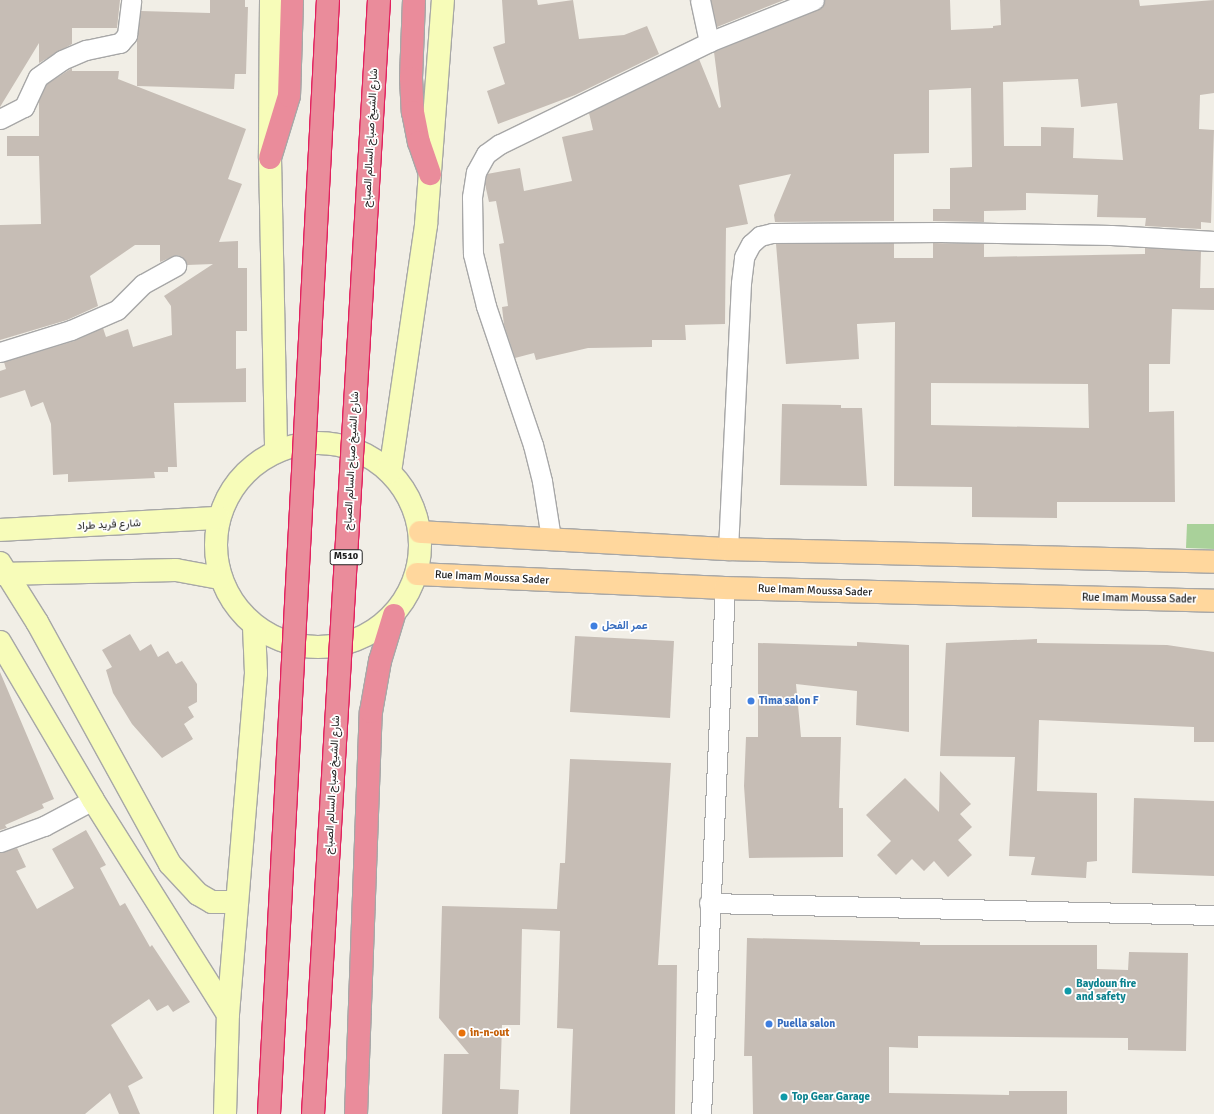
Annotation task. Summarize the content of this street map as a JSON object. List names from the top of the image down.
{
  "streets": {
    "highway": ["شارع الشيخ صباح السالم الصباح", "M510"],
    "main road": ["Rue Imam Moussa Sader"],
    "street": ["شارع فريد طراد"]
  },
  "places": [
    "عمر الفحل",
    "Tima salon F",
    "Baydoun fire and safety",
    "Puella salon",
    "in-n-out",
    "Top Gear Garage"
  ]
}
